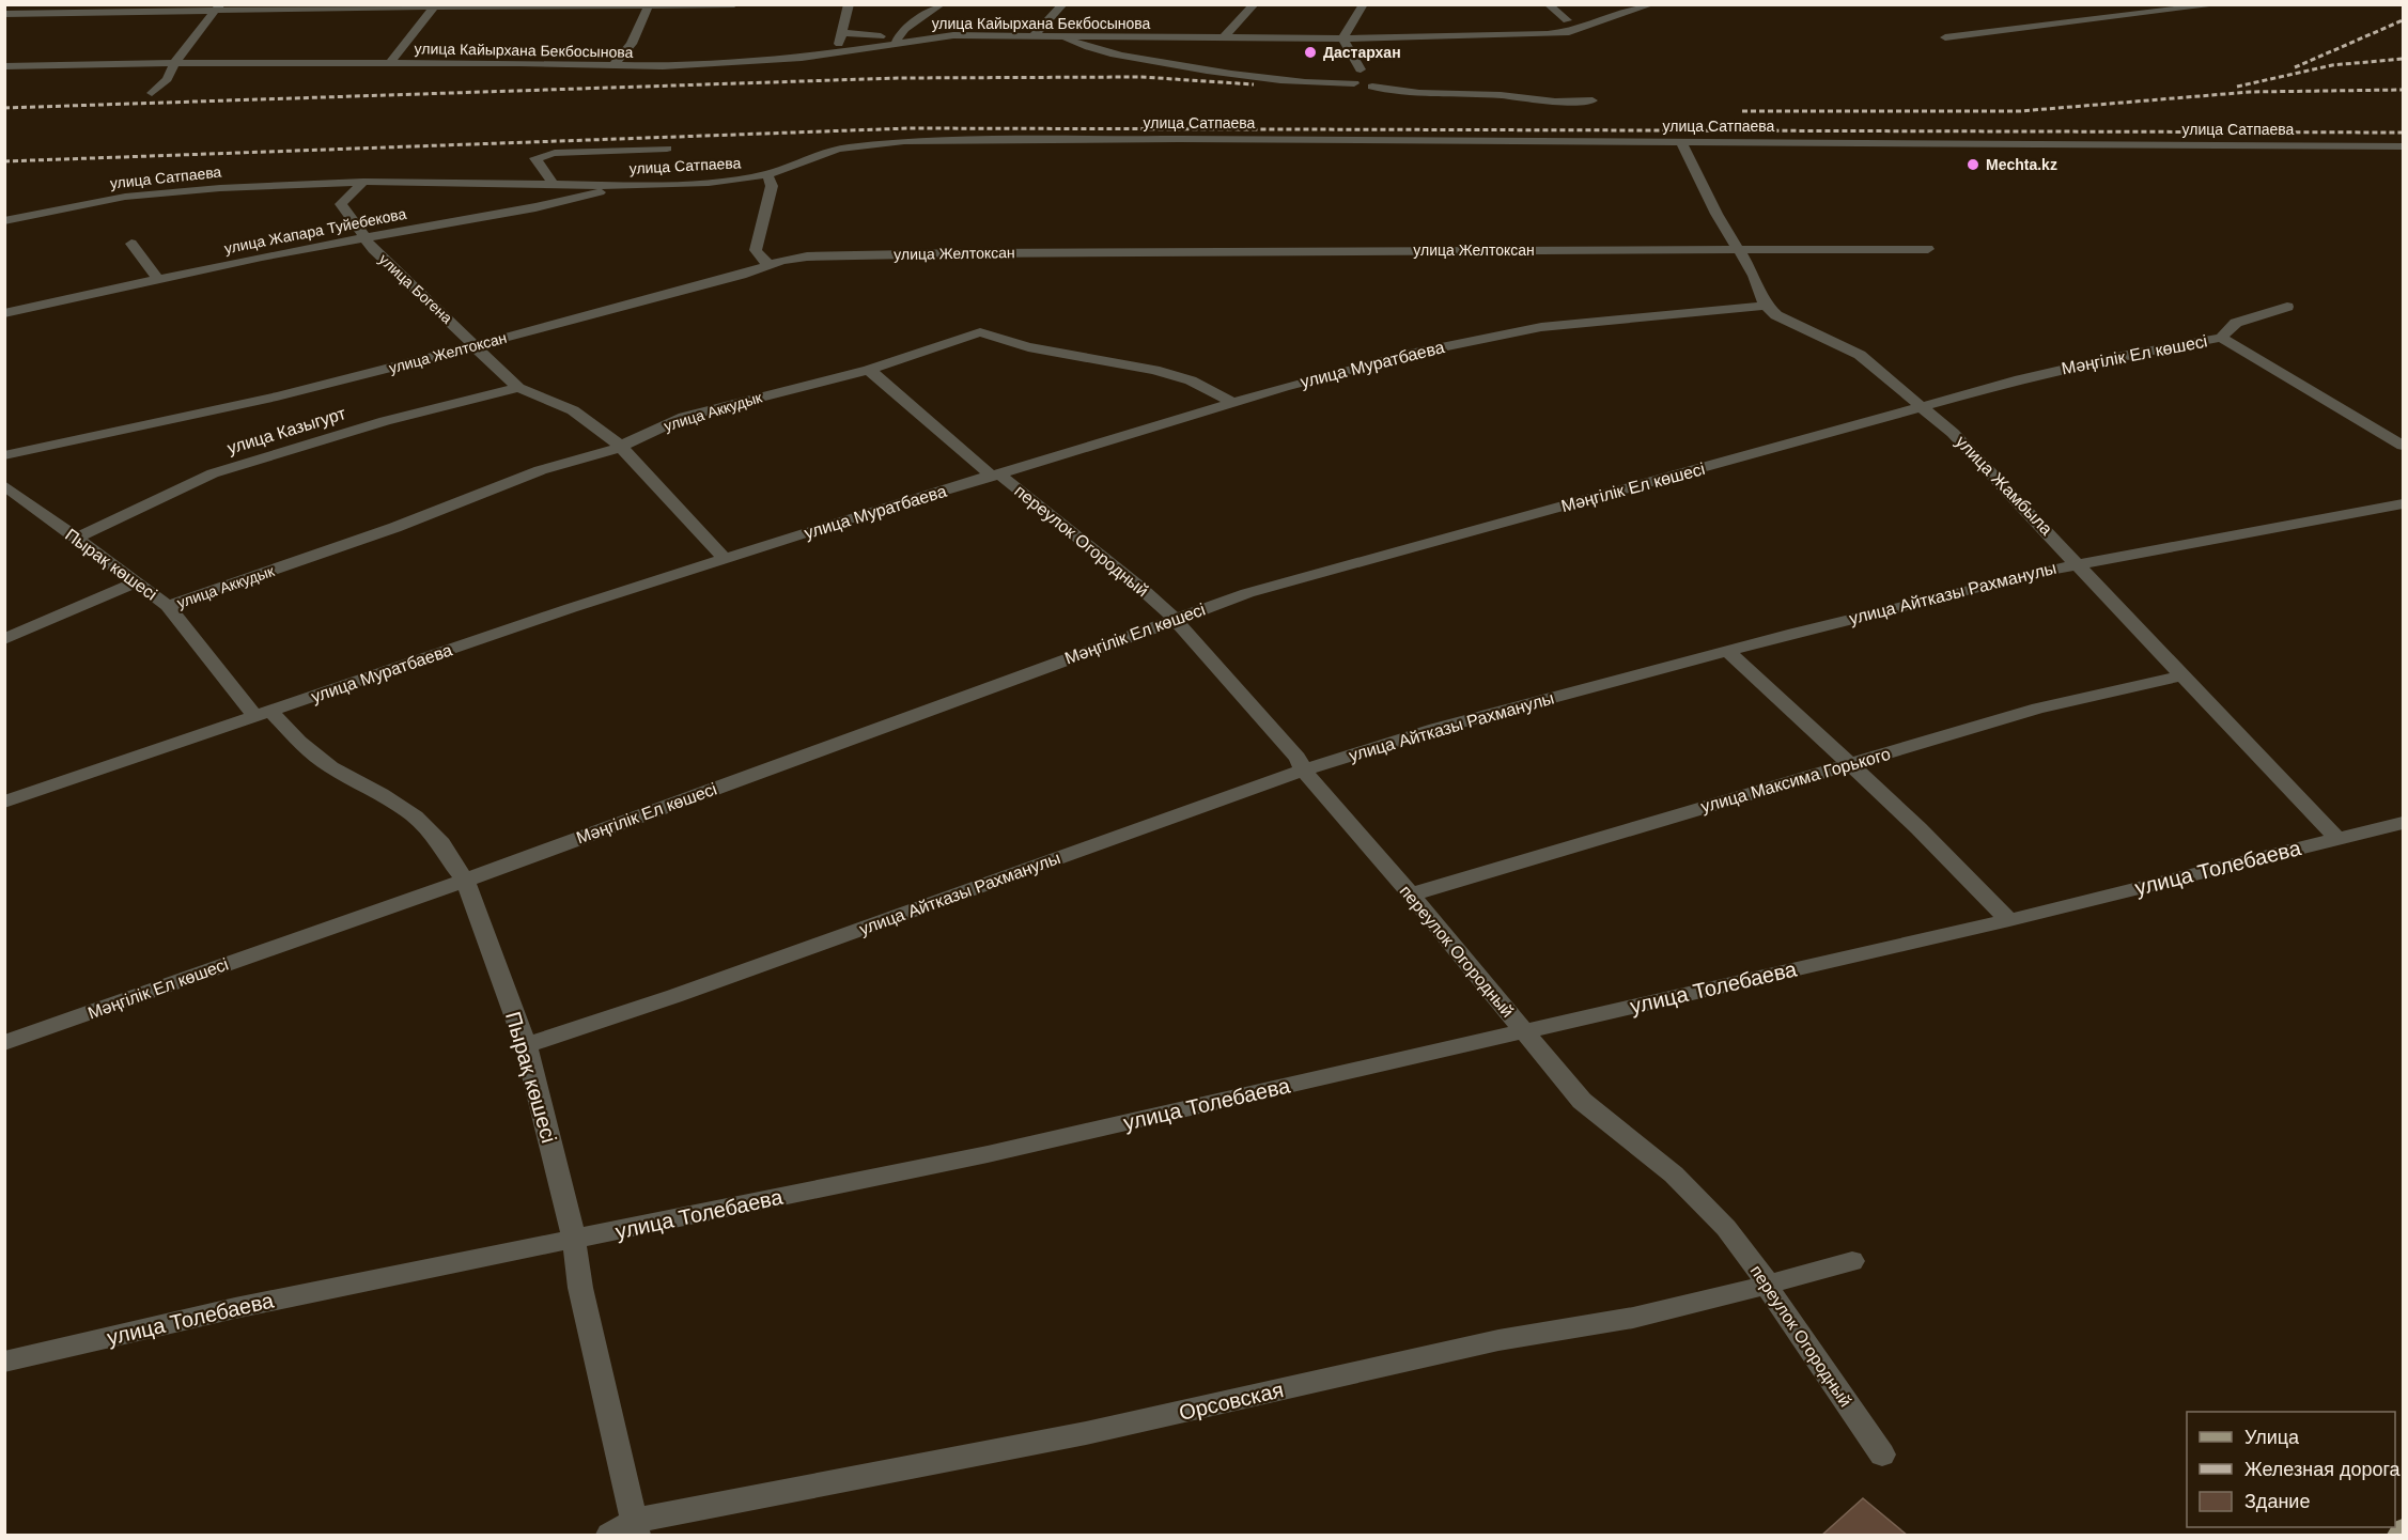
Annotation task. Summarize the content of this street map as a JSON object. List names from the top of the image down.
{
  "streets": {
    "street": [
      "улица Кайырхана Бекбосынова",
      "улица Сатпаева",
      "улица Жапара Туйебекова",
      "улица Желтоксан",
      "улица Богена",
      "Мәңгілік Ел көшесі",
      "улица Муратбаева",
      "улица Аккудык",
      "улица Казыгурт",
      "улица Жамбыла",
      "переулок Огородный",
      "Пырақ көшесі",
      "улица Айтказы Рахманулы",
      "улица Максима Горького",
      "улица Толебаева",
      "Орсовская"
    ]
  },
  "crossings": [
    ["улица Сатпаева", "улица Жапара Туйебекова"],
    ["улица Сатпаева", "улица Богена"],
    ["улица Жапара Туйебекова", "улица Богена"],
    ["улица Желтоксан", "улица Богена"],
    ["улица Богена", "улица Муратбаева"],
    ["улица Богена", "улица Аккудык"],
    ["улица Богена", "улица Казыгурт"],
    ["Мәңгілік Ел көшесі", "улица Жамбыла"],
    ["Мәңгілік Ел көшесі", "переулок Огородный"],
    ["Мәңгілік Ел көшесі", "Пырақ көшесі"],
    ["улица Муратбаева", "улица Аккудык"],
    ["улица Муратбаева", "улица Жамбыла"],
    ["улица Муратбаева", "переулок Огородный"],
    ["улица Муратбаева", "Пырақ көшесі"],
    ["улица Аккудык", "переулок Огородный"],
    ["улица Аккудык", "Пырақ көшесі"],
    ["улица Казыгурт", "Пырақ көшесі"],
    ["улица Жамбыла", "улица Айтказы Рахманулы"],
    ["улица Жамбыла", "улица Максима Горького"],
    ["улица Жамбыла", "улица Толебаева"],
    ["переулок Огородный", "улица Айтказы Рахманулы"],
    ["переулок Огородный", "улица Максима Горького"],
    ["переулок Огородный", "улица Толебаева"],
    ["переулок Огородный", "Орсовская"],
    ["Пырақ көшесі", "улица Айтказы Рахманулы"],
    ["Пырақ көшесі", "улица Толебаева"],
    ["Пырақ көшесі", "Орсовская"]
  ],
  "places": ["Дастархан", "Mechta.kz"],
  "legend": ["Улица", "Железная дорога", "Здание"]
}
